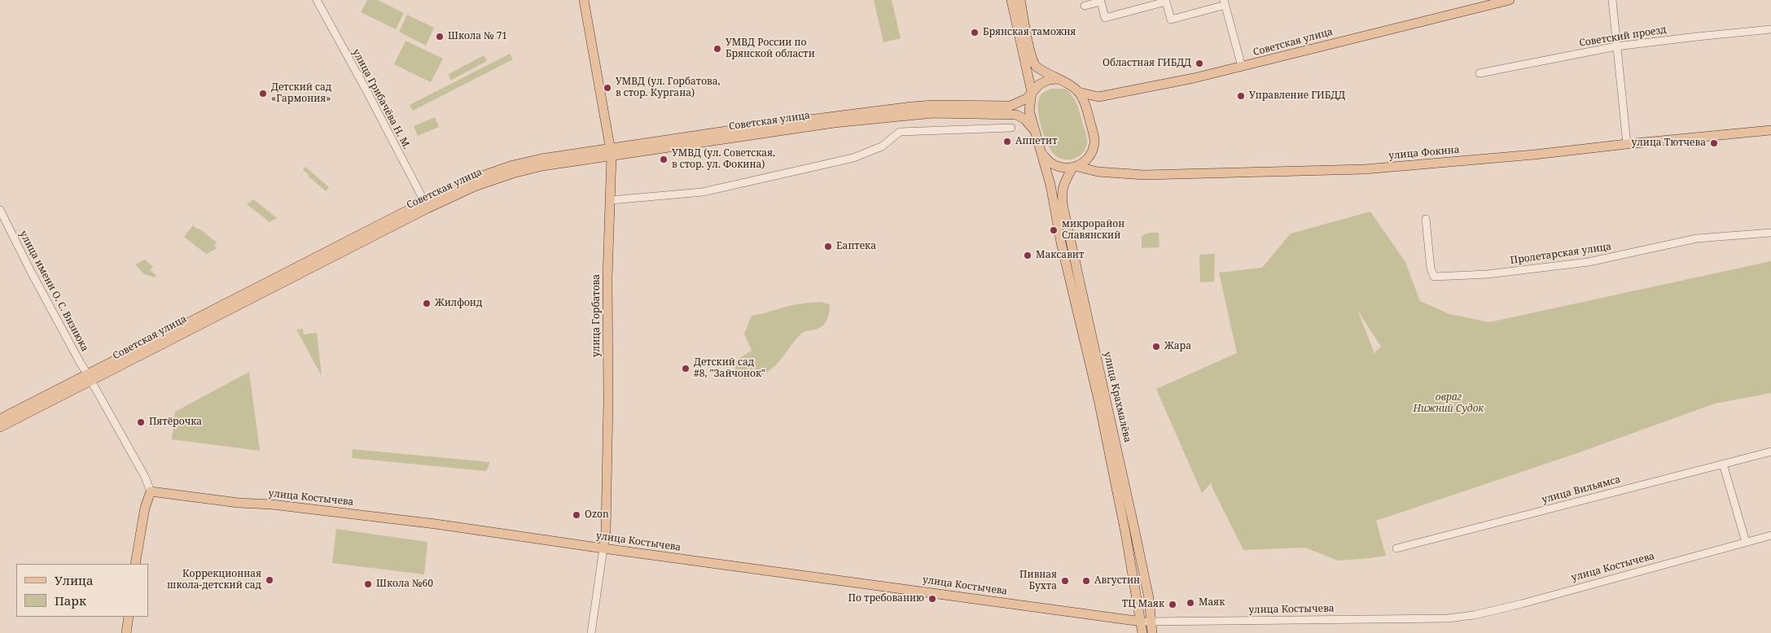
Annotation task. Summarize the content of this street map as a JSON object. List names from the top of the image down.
{
  "streets": {
    "main road": [
      "Советская улица",
      "улица Фокина",
      "улица Горбатова",
      "улица Крахмалёва",
      "улица Костычева"
    ],
    "street": [
      "Советский проезд",
      "улица Грибачёва Н. М.",
      "Пролетарская улица",
      "улица имени О. С. Визнюка",
      "улица Вильямса"
    ]
  },
  "crossings": [
    ["Советская улица", "улица Грибачёва Н. М."],
    ["Советская улица", "улица Фокина"],
    ["Советская улица", "улица имени О. С. Визнюка"],
    ["Советская улица", "улица Горбатова"],
    ["Советская улица", "улица Крахмалёва"],
    ["улица Фокина", "улица Крахмалёва"],
    ["улица имени О. С. Визнюка", "улица Костычева"],
    ["улица Горбатова", "улица Костычева"],
    ["улица Крахмалёва", "улица Костычева"]
  ],
  "parks": ["овраг Нижний Судок"],
  "places": [
    "Брянская таможня",
    "Школа № 71",
    "УМВД России по Брянской области",
    "Областная ГИБДД",
    "УМВД (ул. Горбатова, в стор. Кургана)",
    "Детский сад «Гармония»",
    "Управление ГИБДД",
    "Аппетит",
    "улица Тютчева",
    "УМВД (ул. Советская, в стор. ул. Фокина)",
    "микрорайон Славянский",
    "Еаптека",
    "Максавит",
    "Жилфонд",
    "Жара",
    "Детский сад #8, \"Зайчонок\"",
    "Пятёрочка",
    "Ozon",
    "Коррекционная школа-детский сад",
    "Пивная Бухта",
    "Августин",
    "Школа №60",
    "По требованию",
    "Маяк",
    "ТЦ Маяк"
  ],
  "legend": ["Улица", "Парк"]
}
